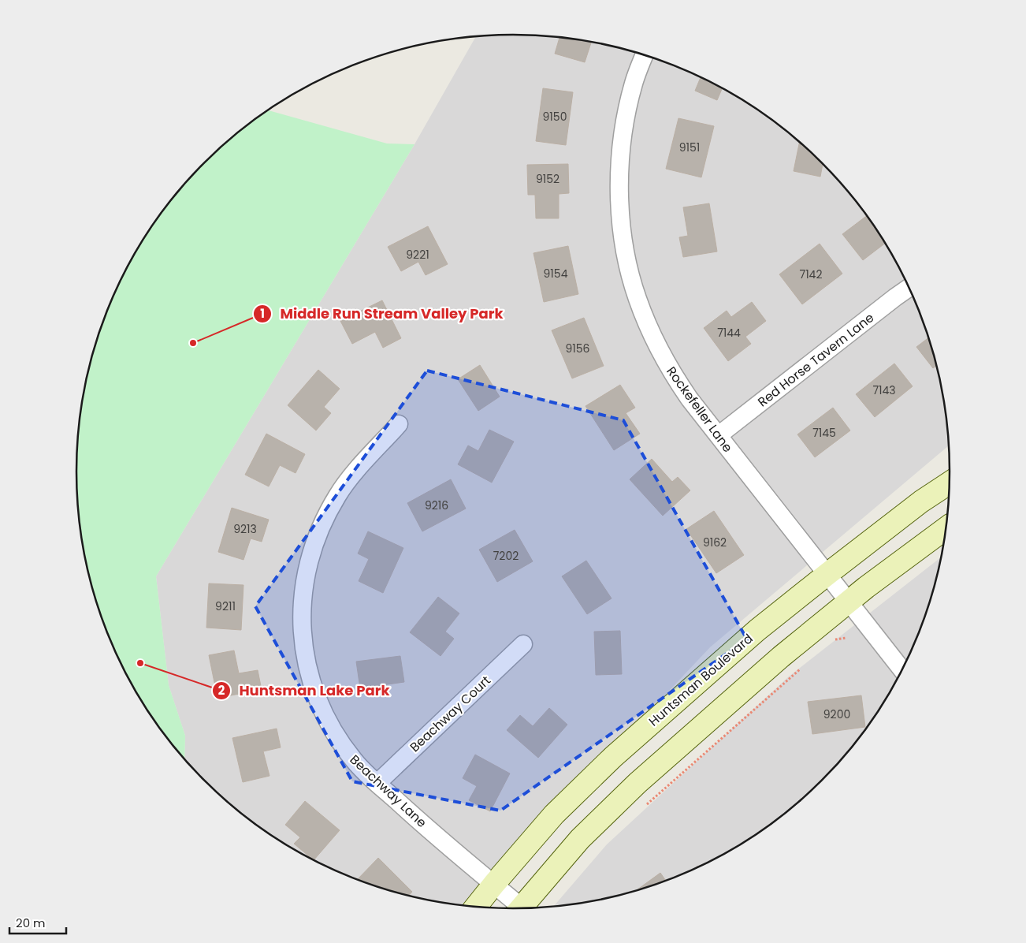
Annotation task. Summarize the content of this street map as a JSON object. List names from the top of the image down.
{
  "streets": {
    "street": [
      "Red Horse Tavern Lane",
      "Rockefeller Lane",
      "Huntsman Boulevard",
      "Beachway Court",
      "Beachway Lane"
    ]
  },
  "crossings": [
    ["Red Horse Tavern Lane", "Rockefeller Lane"],
    ["Rockefeller Lane", "Huntsman Boulevard"],
    ["Huntsman Boulevard", "Beachway Lane"],
    ["Beachway Court", "Beachway Lane"]
  ],
  "places": ["Middle Run Stream Valley Park", "Huntsman Lake Park"],
  "house_numbers": [
    "9150",
    "9151",
    "9152",
    "9221",
    "9154",
    "7142",
    "7144",
    "9156",
    "7143",
    "7145",
    "9216",
    "9213",
    "9162",
    "7202",
    "9211",
    "9200"
  ],
  "scale_bar": "20 m"
}
